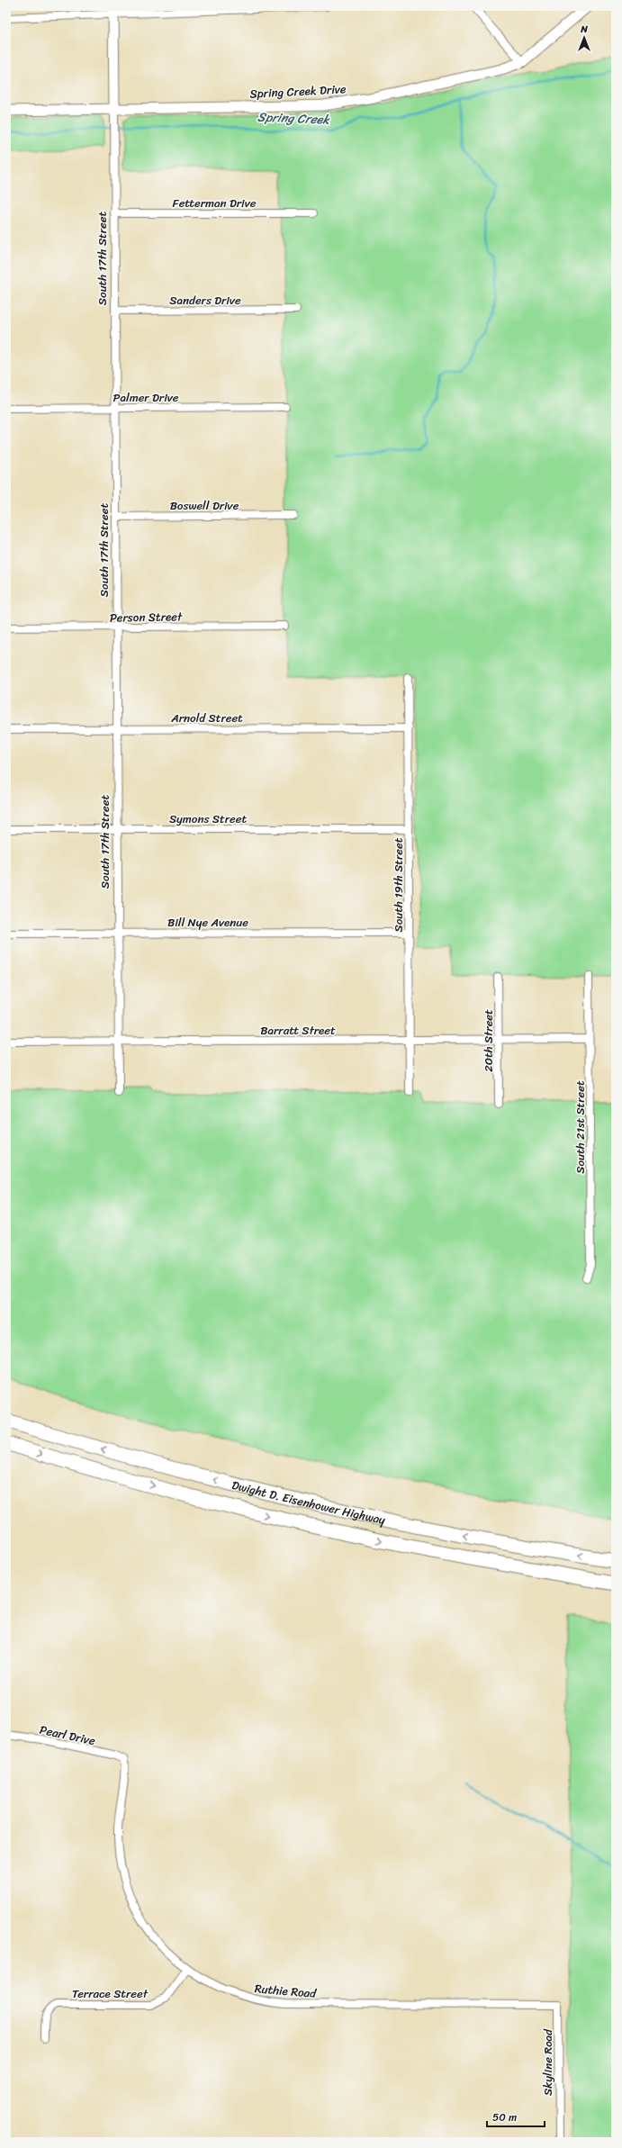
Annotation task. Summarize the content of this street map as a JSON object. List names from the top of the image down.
{
  "streets": {
    "highway": ["Dwight D. Eisenhower Highway"],
    "street": [
      "Spring Creek Drive",
      "Fetterman Drive",
      "South 17th Street",
      "Sanders Drive",
      "Palmer Drive",
      "Boswell Drive",
      "Person Street",
      "Arnold Street",
      "Symons Street",
      "South 19th Street",
      "Bill Nye Avenue",
      "Barratt Street",
      "20th Street",
      "South 21st Street",
      "Pearl Drive",
      "Ruthie Road",
      "Terrace Street",
      "Skyline Road"
    ]
  },
  "crossings": [
    ["Spring Creek Drive", "South 17th Street"],
    ["Fetterman Drive", "South 17th Street"],
    ["South 17th Street", "Sanders Drive"],
    ["South 17th Street", "Palmer Drive"],
    ["South 17th Street", "Boswell Drive"],
    ["South 17th Street", "Person Street"],
    ["South 17th Street", "Arnold Street"],
    ["South 17th Street", "Symons Street"],
    ["South 17th Street", "Bill Nye Avenue"],
    ["South 17th Street", "Barratt Street"],
    ["Arnold Street", "South 19th Street"],
    ["Symons Street", "South 19th Street"],
    ["South 19th Street", "Bill Nye Avenue"],
    ["South 19th Street", "Barratt Street"],
    ["Barratt Street", "20th Street"],
    ["Barratt Street", "South 21st Street"],
    ["Pearl Drive", "Ruthie Road"],
    ["Ruthie Road", "Terrace Street"],
    ["Ruthie Road", "Skyline Road"]
  ],
  "water": ["Spring Creek"],
  "scale_bar": "50 m",
  "north": "top"
}
